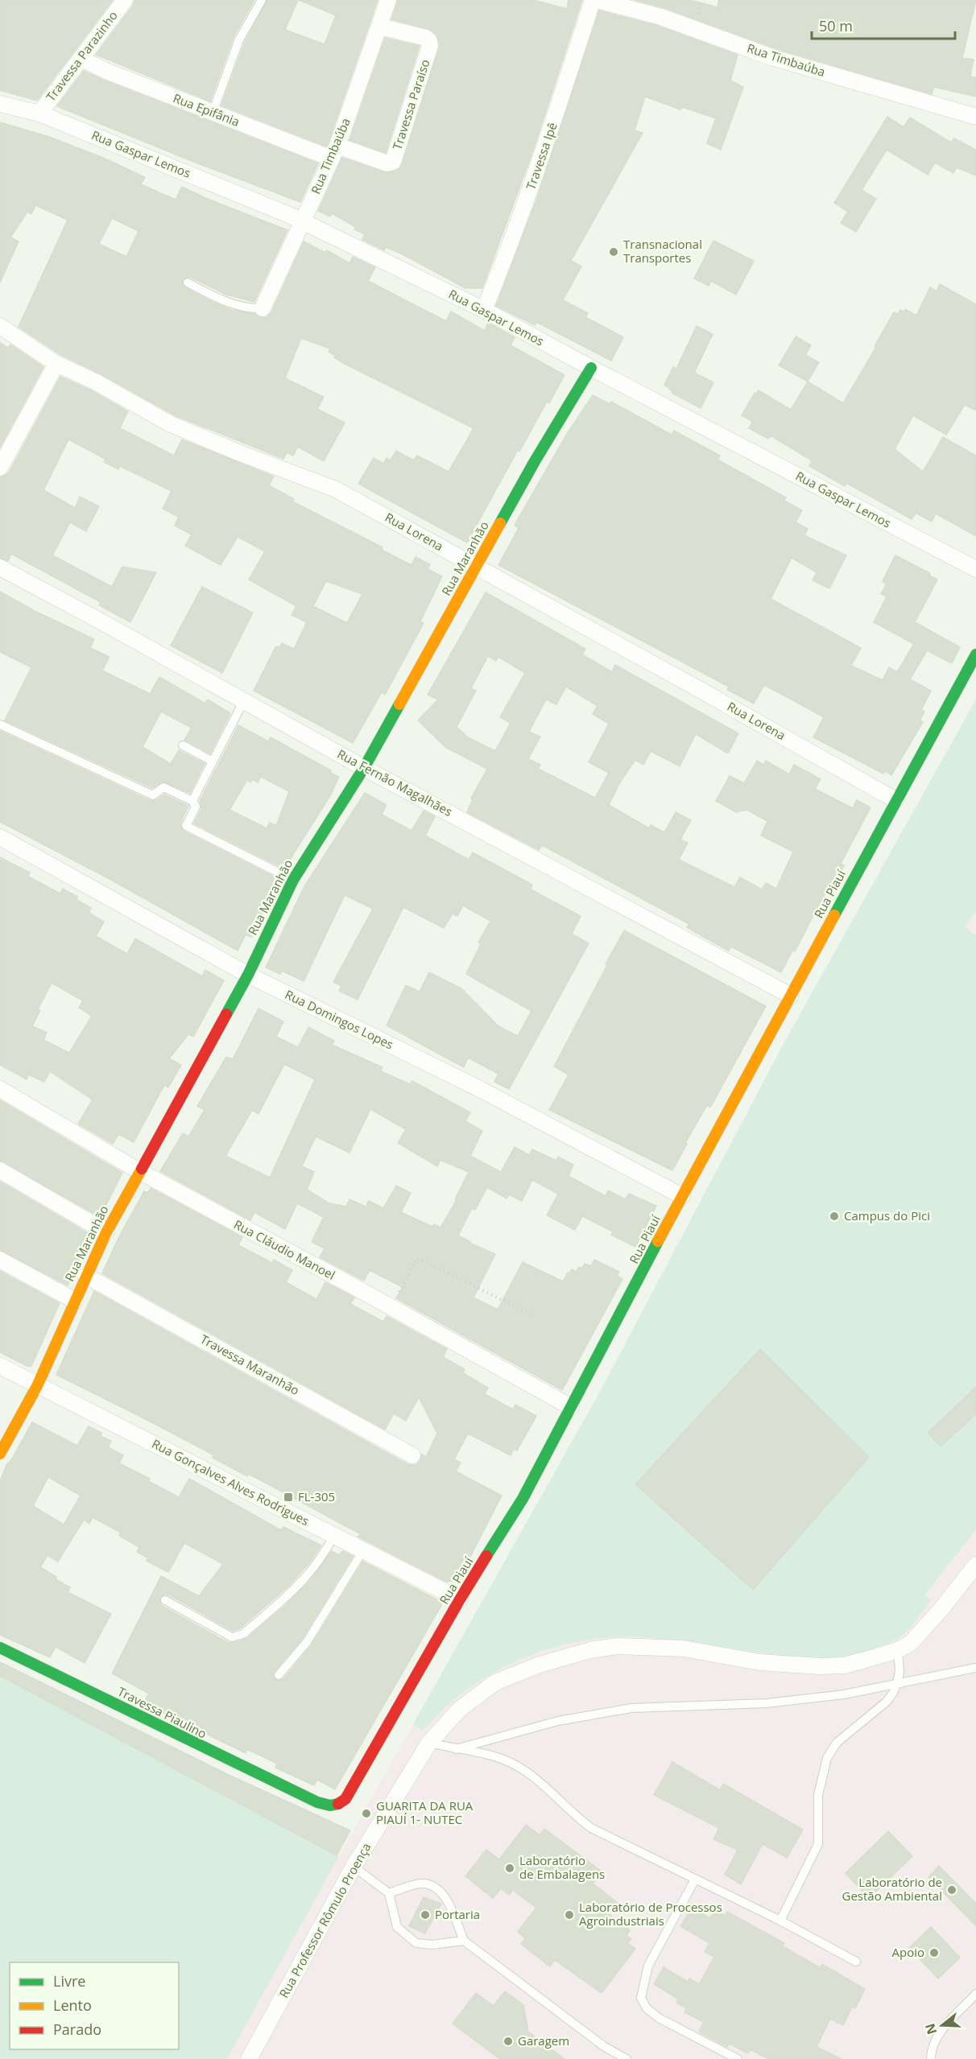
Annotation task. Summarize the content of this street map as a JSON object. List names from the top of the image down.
{
  "streets": {
    "street": [
      "Travessa Parazinho",
      "Rua Timbaúba",
      "Travessa Paraíso",
      "Rua Epifânia",
      "Rua Gaspar Lemos",
      "Travessa Ipê",
      "Rua Lorena",
      "Rua Maranhão",
      "Rua Fernão Magalhães",
      "Rua Piauí",
      "Rua Domingos Lopes",
      "Rua Cláudio Manoel",
      "Travessa Maranhão",
      "Rua Gonçalves Alves Rodrigues",
      "Travessa Piaulino",
      "Rua Professor Rômulo Proença"
    ]
  },
  "crossings": [
    ["Travessa Parazinho", "Rua Epifânia"],
    ["Travessa Parazinho", "Rua Gaspar Lemos"],
    ["Rua Timbaúba", "Travessa Paraíso"],
    ["Rua Timbaúba", "Rua Epifânia"],
    ["Rua Timbaúba", "Rua Gaspar Lemos"],
    ["Travessa Paraíso", "Rua Epifânia"],
    ["Rua Gaspar Lemos", "Travessa Ipê"],
    ["Rua Gaspar Lemos", "Rua Maranhão"],
    ["Rua Lorena", "Rua Maranhão"],
    ["Rua Lorena", "Rua Piauí"],
    ["Rua Maranhão", "Rua Fernão Magalhães"],
    ["Rua Maranhão", "Rua Domingos Lopes"],
    ["Rua Maranhão", "Rua Cláudio Manoel"],
    ["Rua Maranhão", "Travessa Maranhão"],
    ["Rua Maranhão", "Rua Gonçalves Alves Rodrigues"],
    ["Rua Fernão Magalhães", "Rua Piauí"],
    ["Rua Piauí", "Rua Domingos Lopes"],
    ["Rua Piauí", "Rua Cláudio Manoel"],
    ["Rua Piauí", "Rua Gonçalves Alves Rodrigues"],
    ["Rua Piauí", "Travessa Piaulino"]
  ],
  "places": {
    "other": [
      "Transnacional Transportes",
      "Campus do Pici",
      "GUARITA DA RUA PIAUÍ 1- NUTEC",
      "Laboratório de Embalagens",
      "Laboratório de Gestão Ambiental",
      "Portaria",
      "Laboratório de Processos Agroindustriais",
      "Apoio",
      "Garagem"
    ],
    "transit": ["FL-305"]
  },
  "legend": ["Livre", "Lento", "Parado"],
  "scale_bar": "50 m",
  "north": "left"
}
